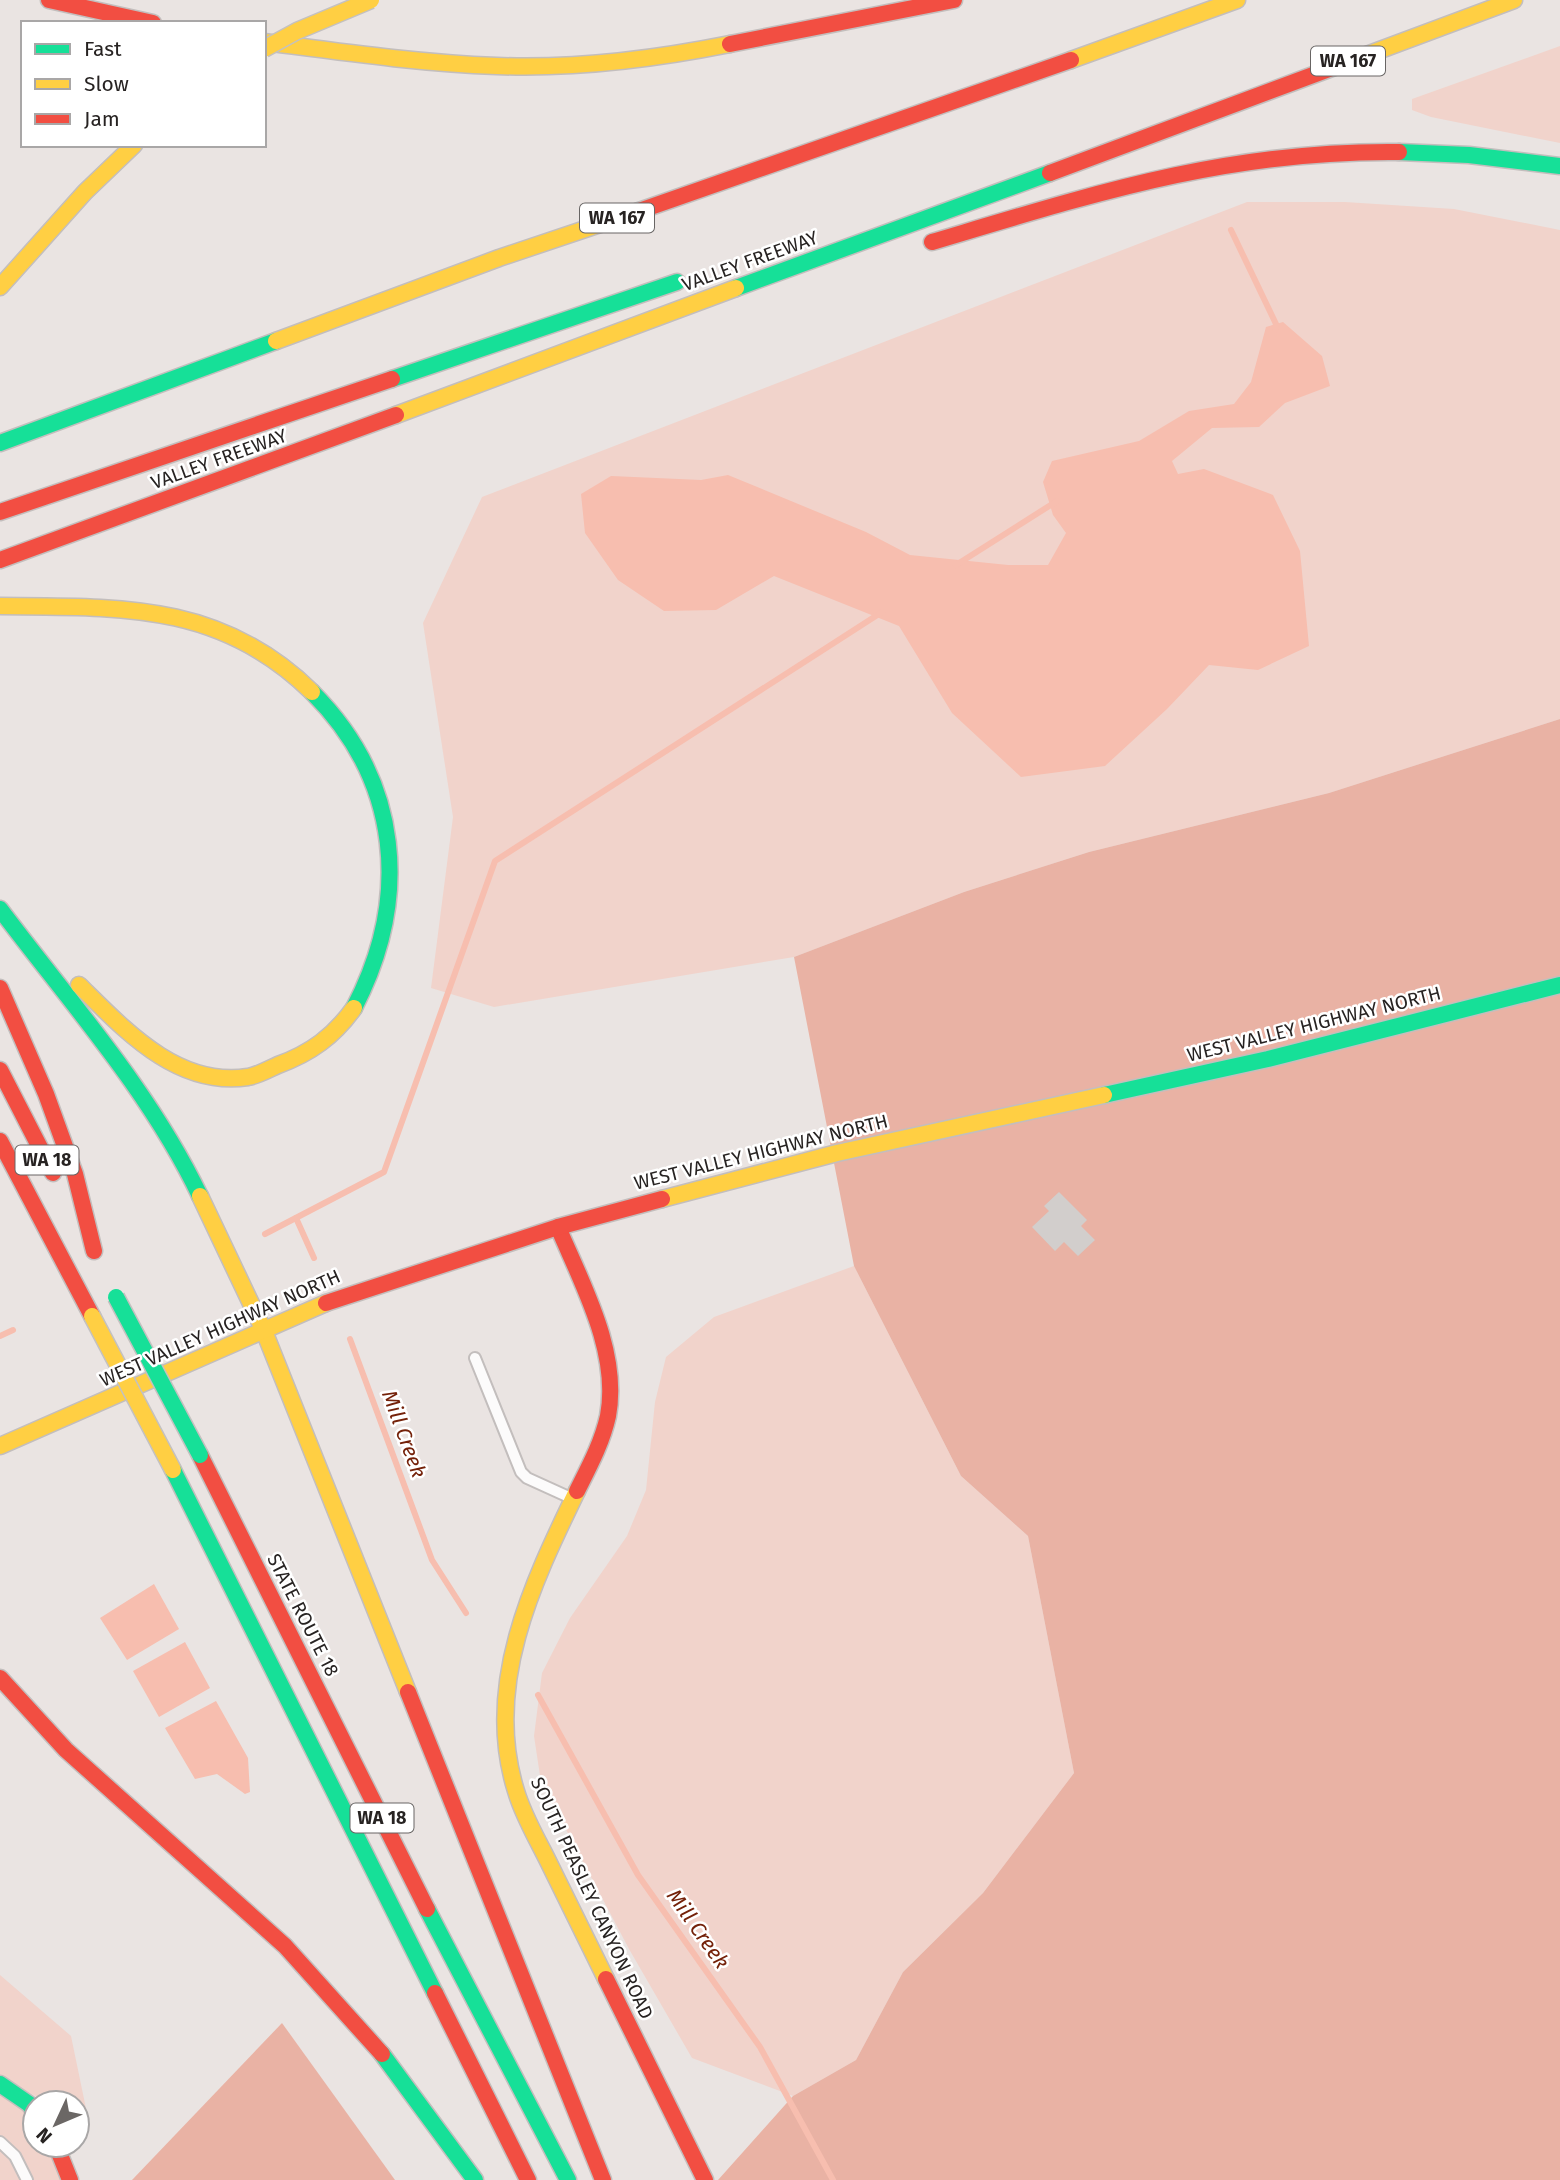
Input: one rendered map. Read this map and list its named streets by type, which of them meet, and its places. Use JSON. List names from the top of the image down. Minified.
{"streets":{"main road":["WA 167","VALLEY FREEWAY","WEST VALLEY HIGHWAY NORTH","WA 18","STATE ROUTE 18","SOUTH PEASLEY CANYON ROAD"]},"crossings":[["WEST VALLEY HIGHWAY NORTH","SOUTH PEASLEY CANYON ROAD"]],"water":["Mill Creek"],"legend":["Fast","Slow","Jam"],"north":"bottom left"}
